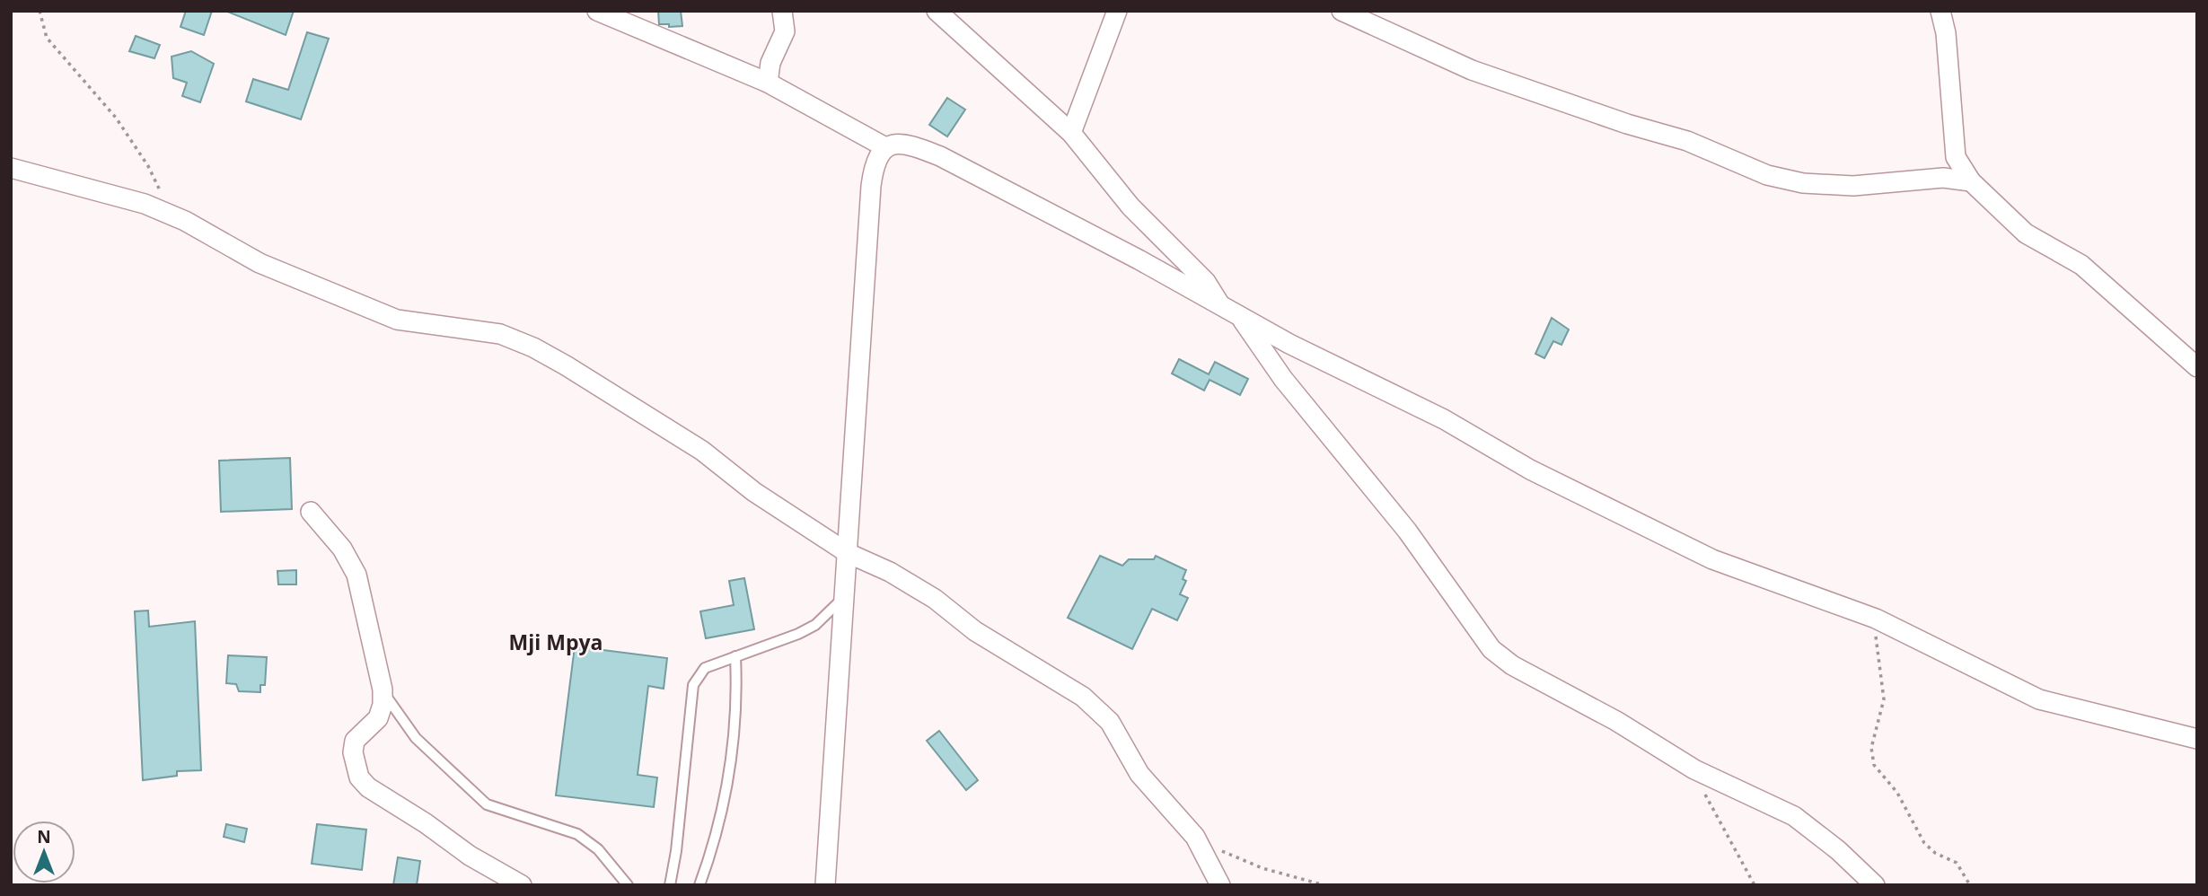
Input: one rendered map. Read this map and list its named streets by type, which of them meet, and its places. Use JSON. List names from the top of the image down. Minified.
{"districts":["Mji Mpya"],"north":"top"}
